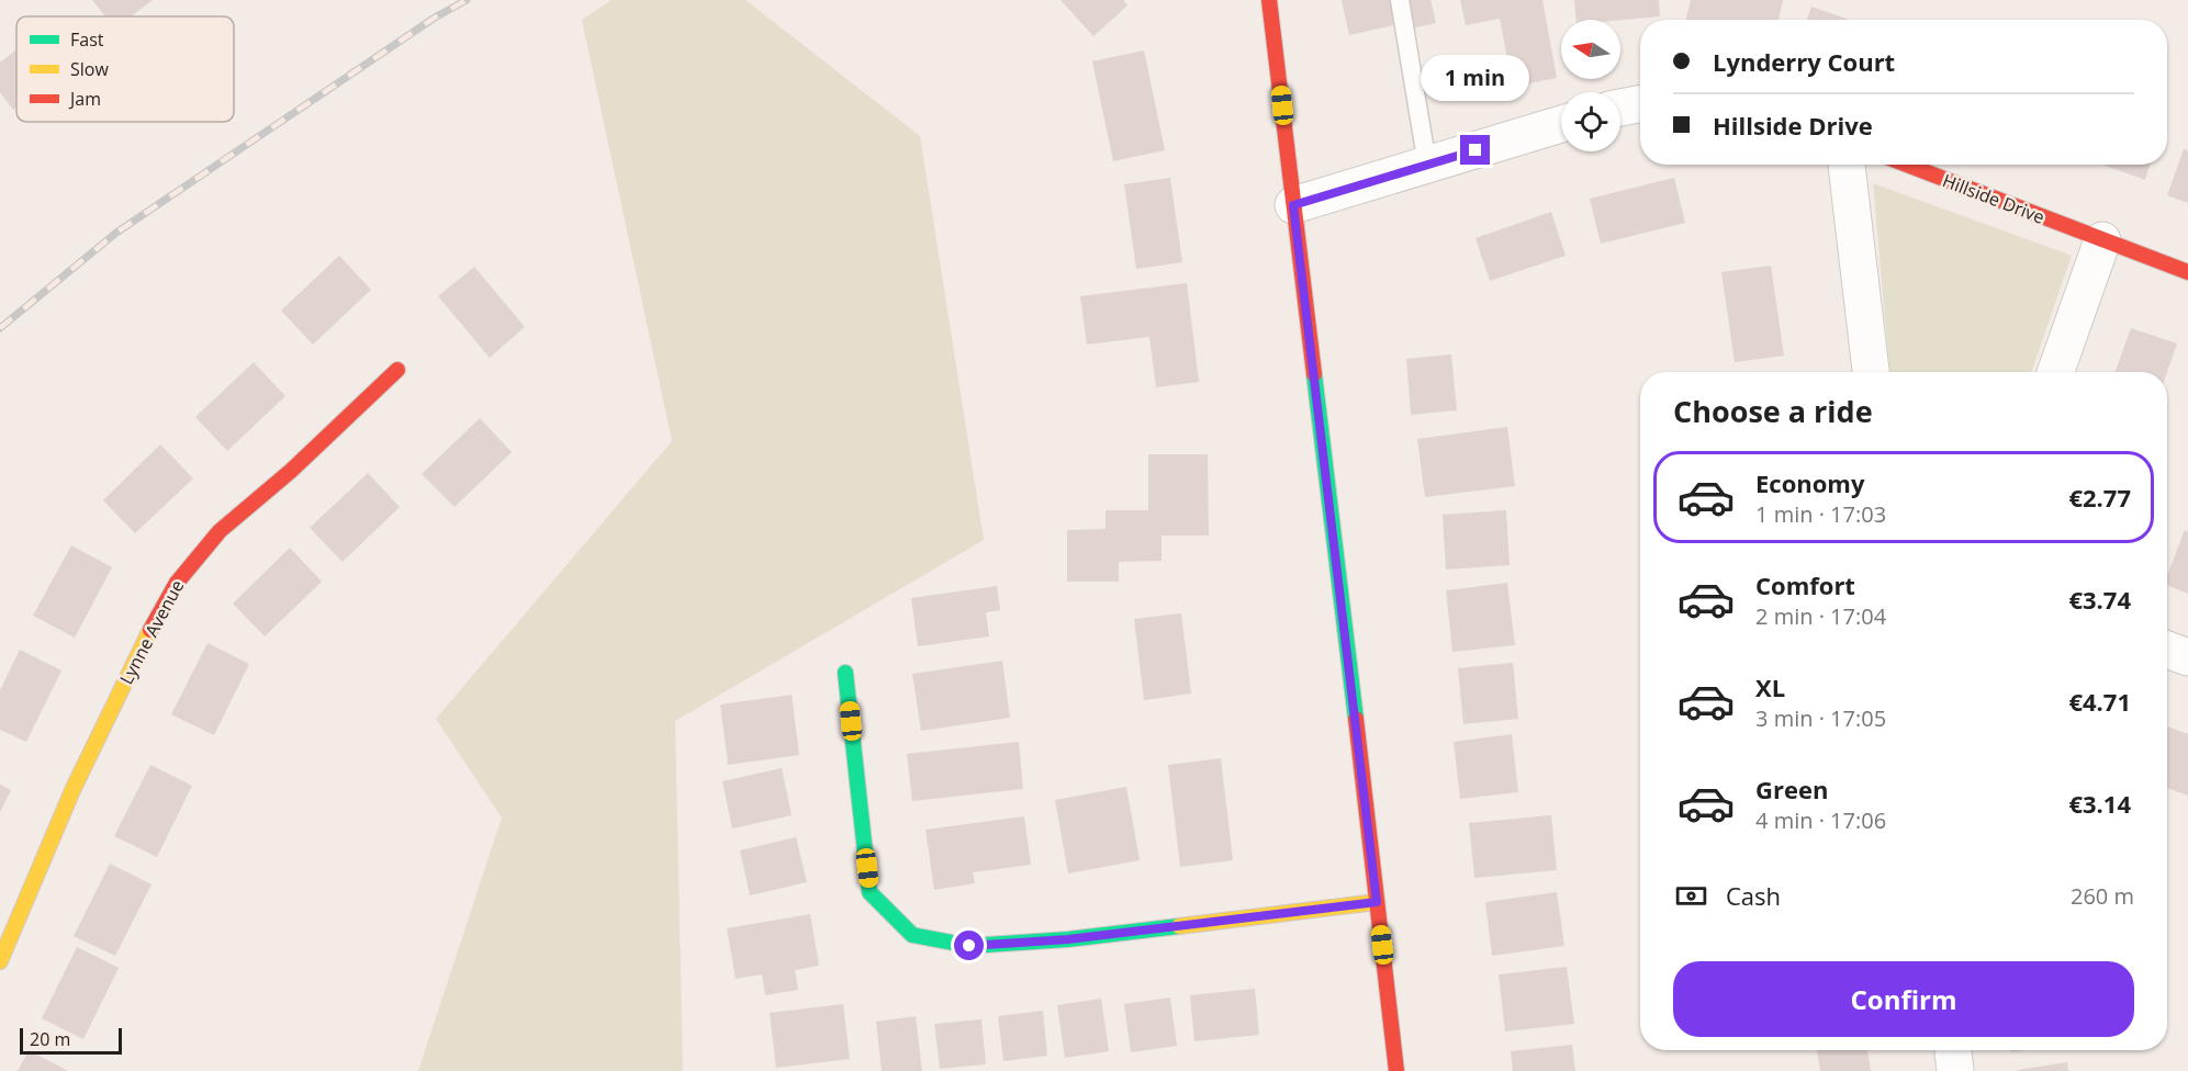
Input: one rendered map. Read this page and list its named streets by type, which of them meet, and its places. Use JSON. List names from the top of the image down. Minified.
{"streets":{"street":["Hillside Drive","Lynne Avenue"]},"legend":["Fast","Slow","Jam"],"scale_bar":"20 m","north":"left","page":{"banner":["Lynderry Court","Hillside Drive"],"bubble":"1 min","heading":"Choose a ride","list":[{"name":"Economy","note":"1 min · 17:03","value":"€2.77"},{"name":"Comfort","note":"2 min · 17:04","value":"€3.74"},{"name":"XL","note":"3 min · 17:05","value":"€4.71"},{"name":"Green","note":"4 min · 17:06","value":"€3.14"}],"pay":["Cash","260 m"],"buttons":"Confirm","scale":"20 m"}}
